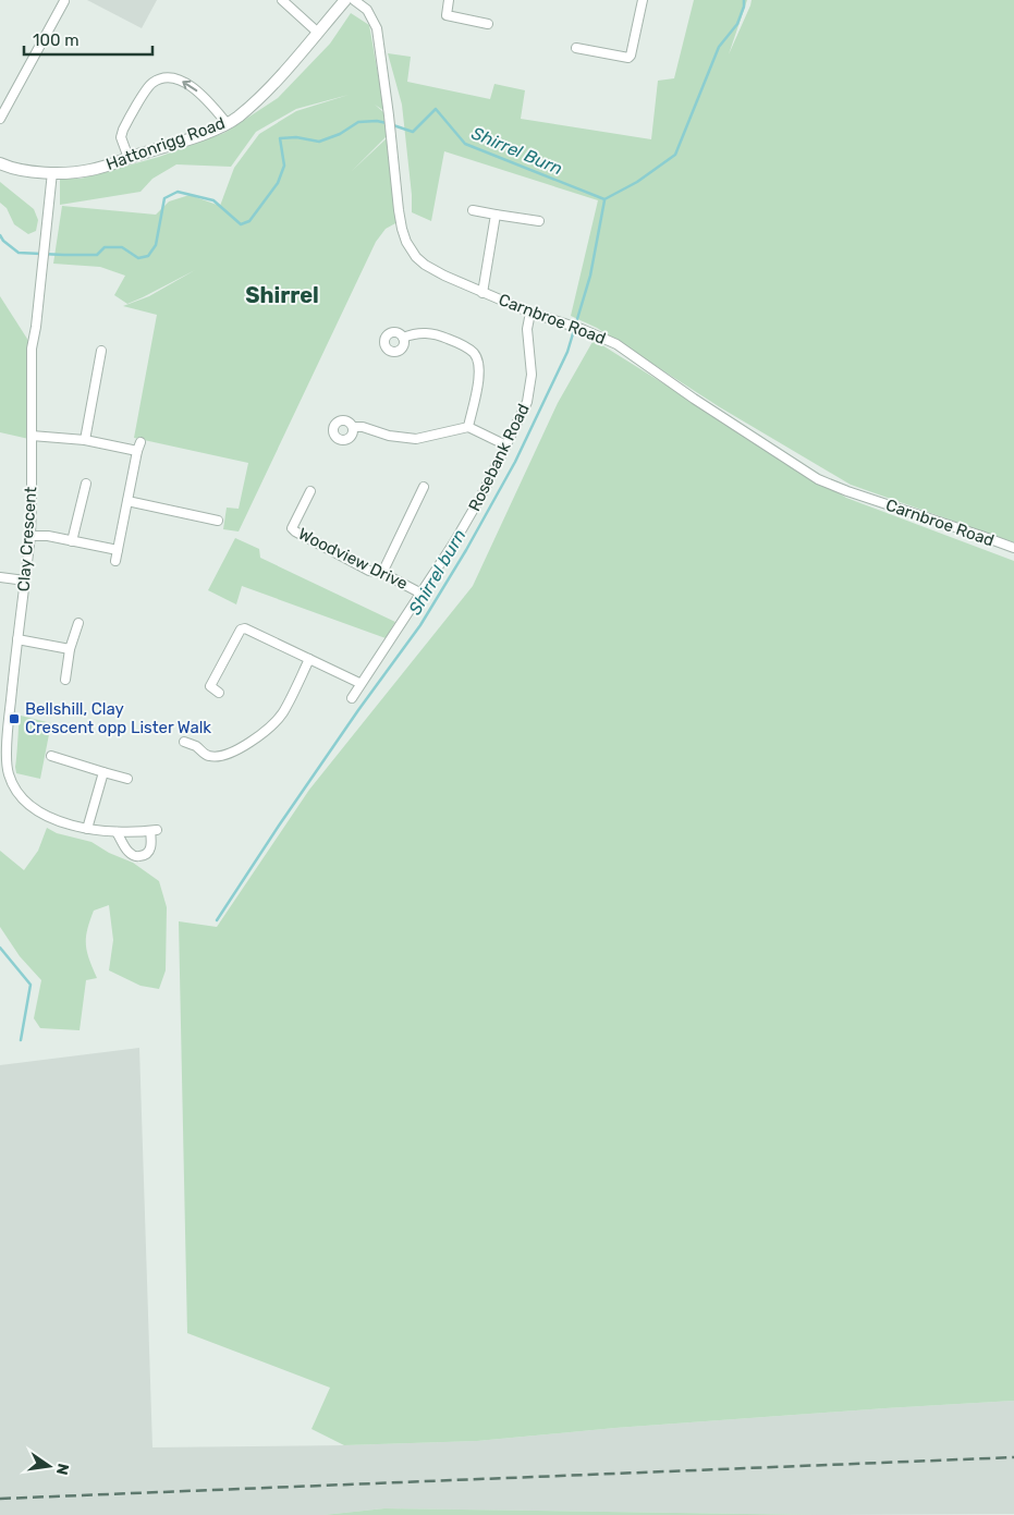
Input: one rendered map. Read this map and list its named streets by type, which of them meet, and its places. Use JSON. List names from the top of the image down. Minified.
{"streets":{"street":["Hattonrigg Road","Carnbroe Road","Rosebank Road","Clay Crescent","Woodview Drive"]},"crossings":[["Hattonrigg Road","Clay Crescent"],["Carnbroe Road","Rosebank Road"],["Rosebank Road","Woodview Drive"]],"districts":["Shirrel"],"water":["Shirrel Burn","Shirrel burn"],"places":{"transit":["Bellshill, Clay Crescent opp Lister Walk"]},"scale_bar":"100 m","north":"right"}
